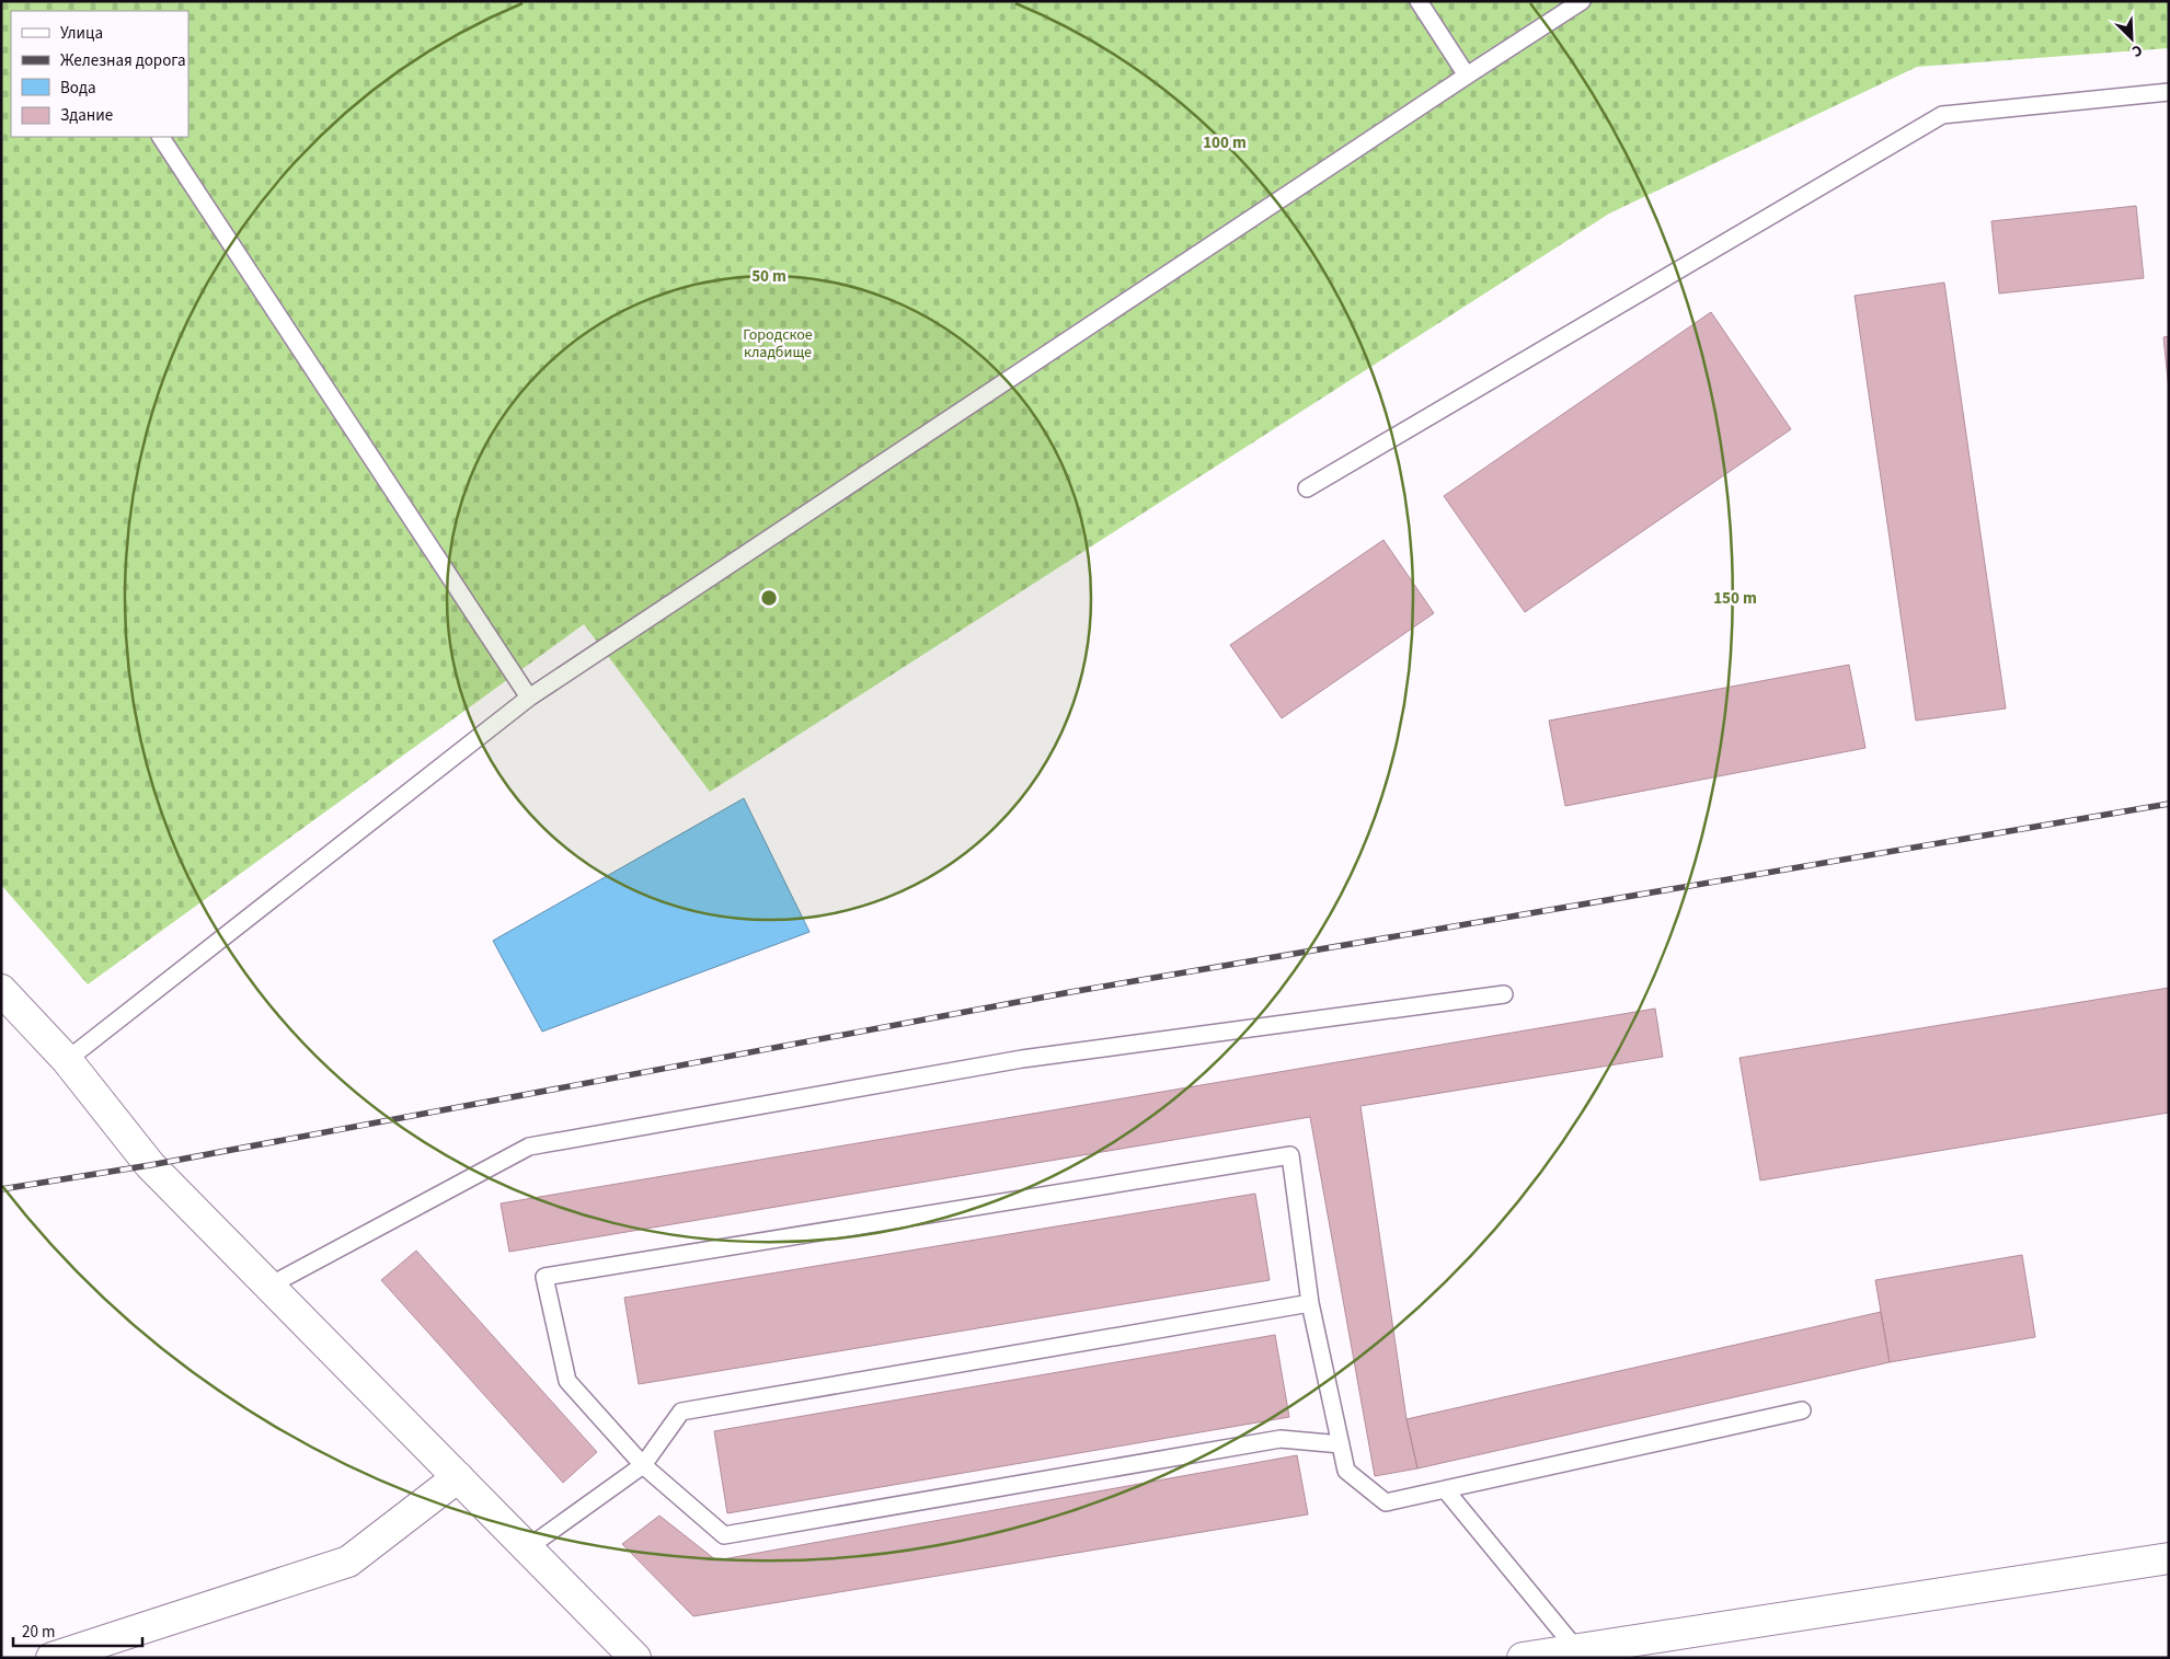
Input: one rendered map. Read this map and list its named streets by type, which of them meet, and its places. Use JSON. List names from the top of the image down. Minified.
{"parks":["Городское кладбище"],"legend":["Улица","Железная дорога","Вода","Здание"],"scale_bar":"20 m","north":"bottom right","rings":["100 m","50 m","150 m"]}
